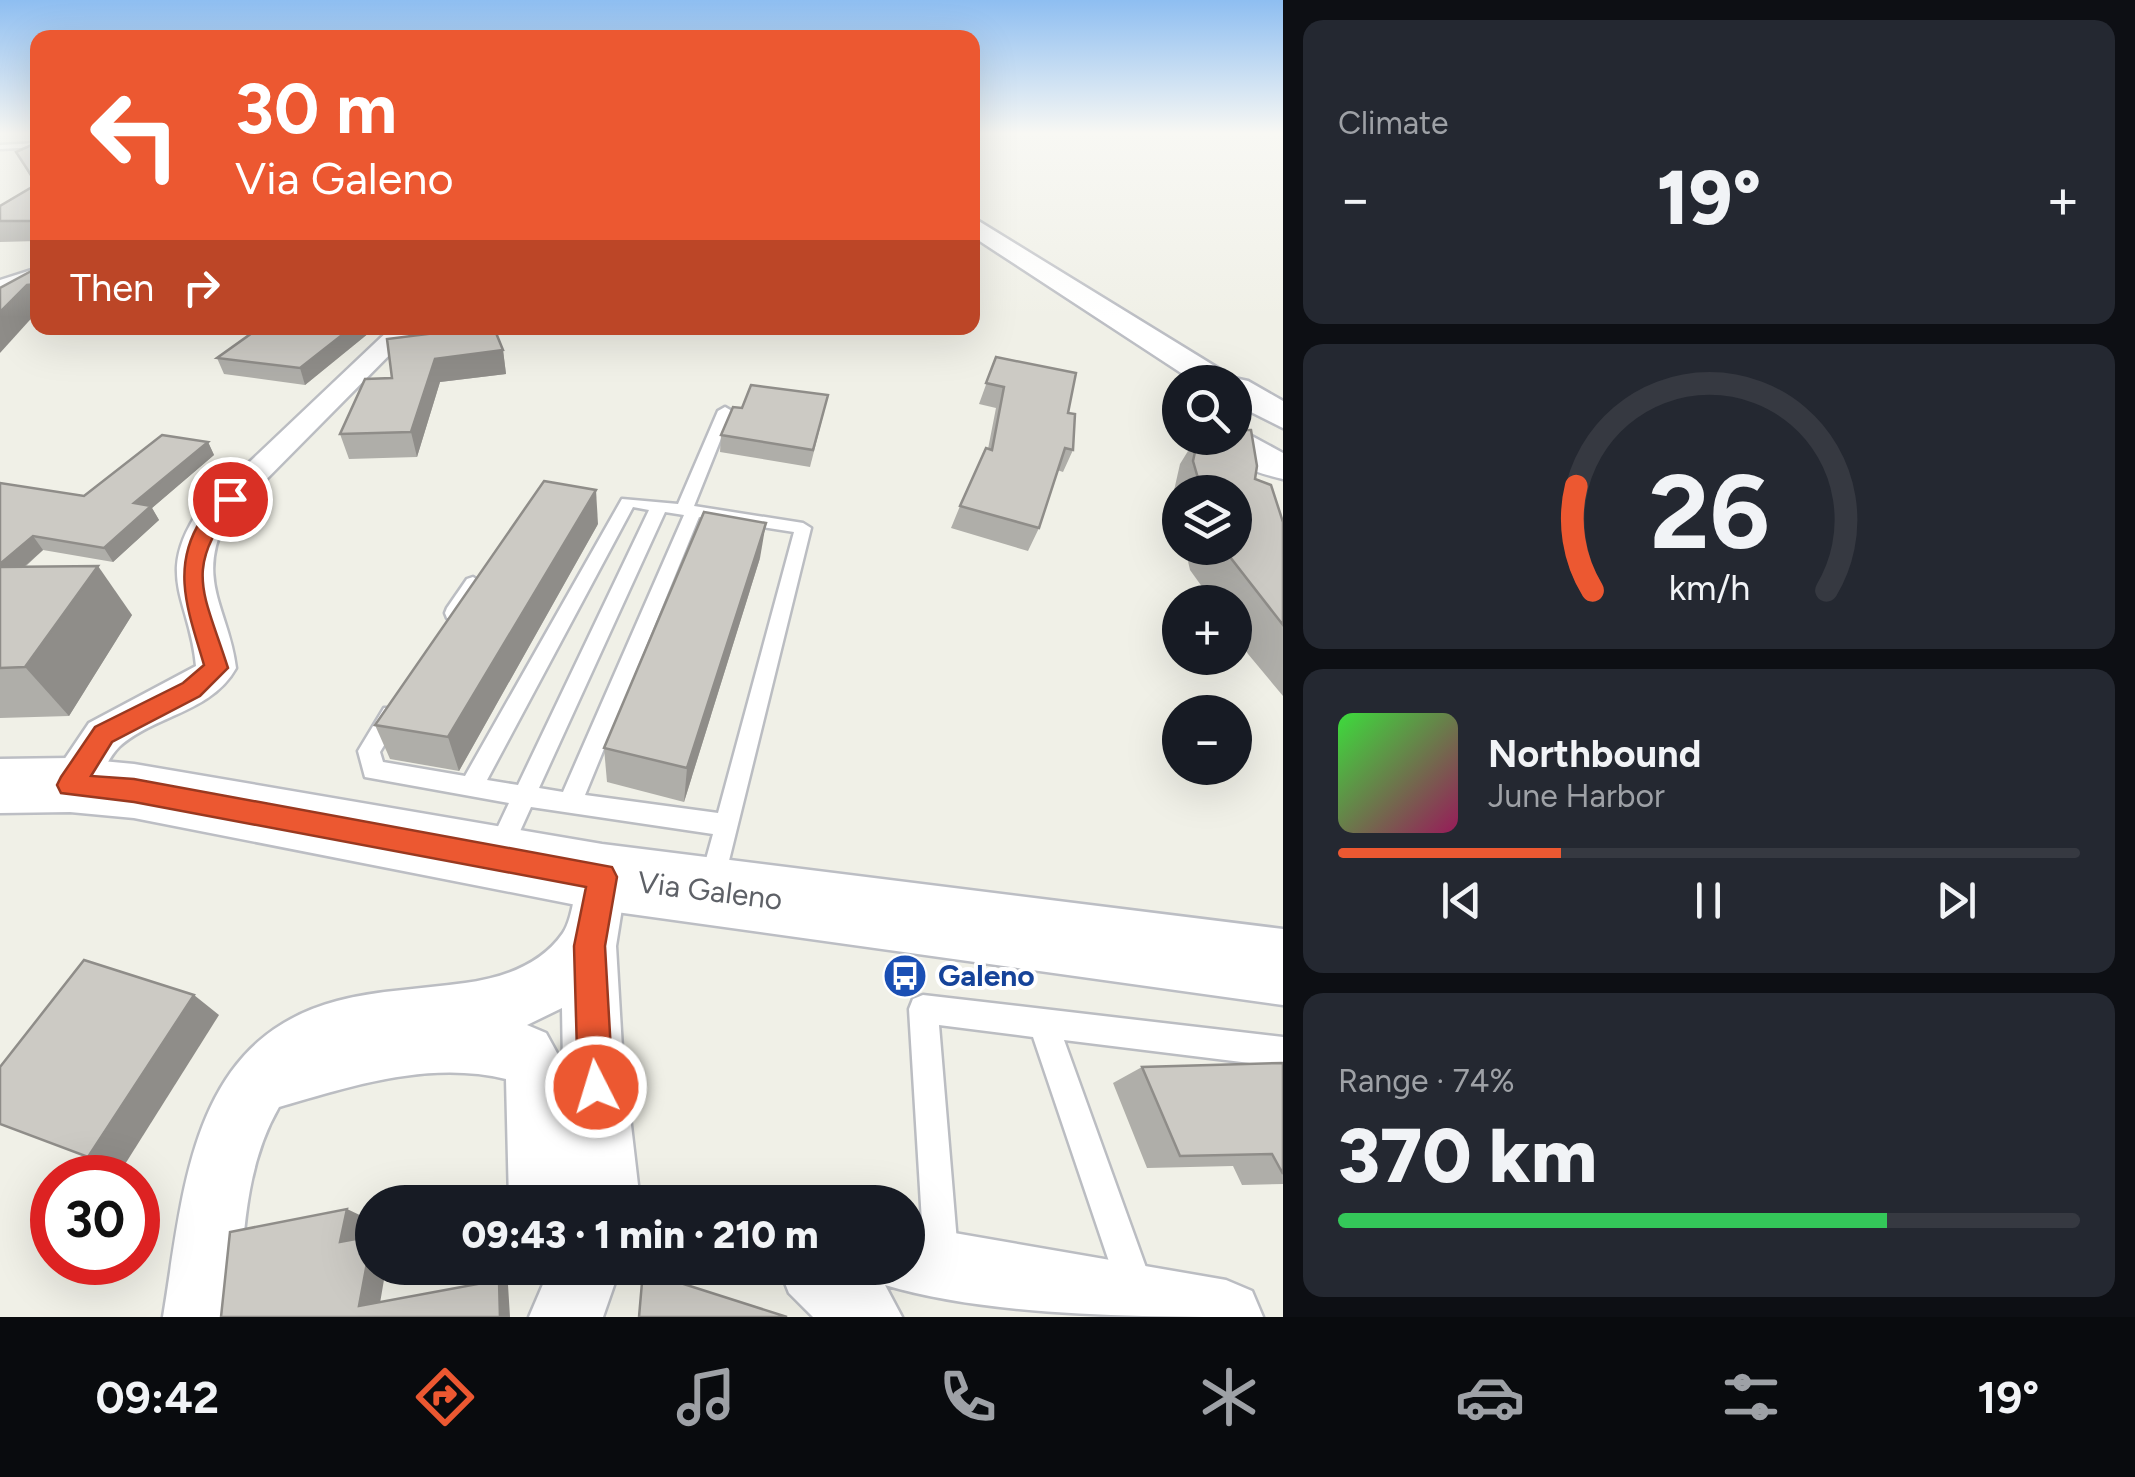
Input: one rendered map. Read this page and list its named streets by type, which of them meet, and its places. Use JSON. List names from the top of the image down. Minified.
{"streets":{"main road":["Via Galeno"]},"places":{"bus stop":["Galeno"]},"page":{"tile":["Climate",["Range · 74%","370 km"]],"turn":["30 m","Via Galeno"],"heat":["−","19°","+"],"then":"Then","map_buttons":["+","−"],"song":["Northbound","June Harbor"],"limit":"30","trip":"09:43 · 1 min · 210 m","tabs":["09:42","19°"],"gauge":["26","km/h"]}}
